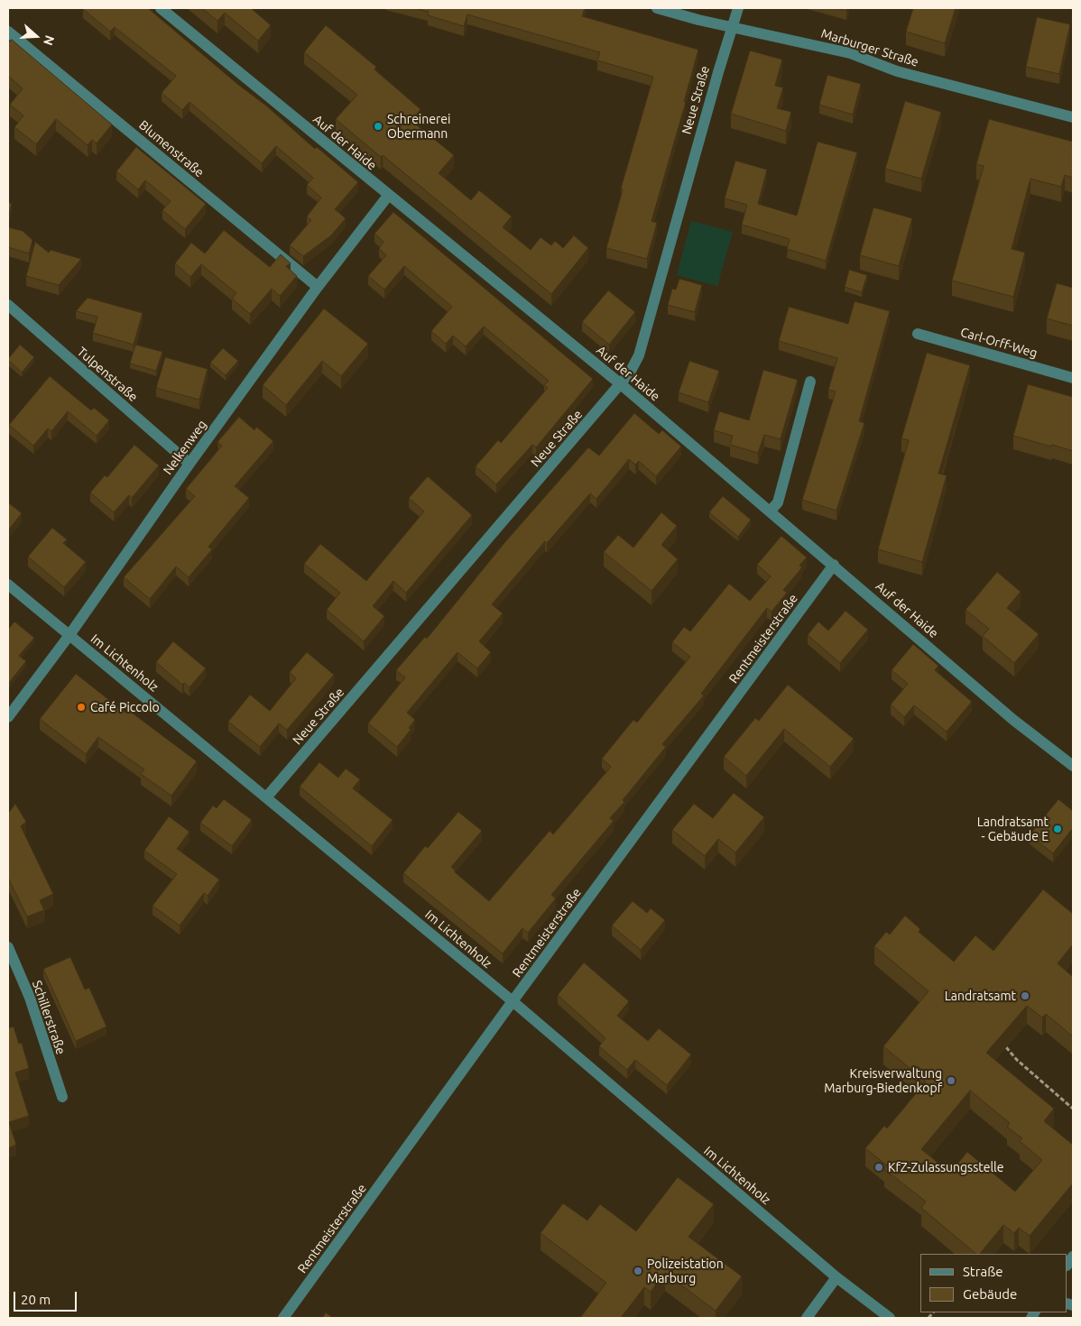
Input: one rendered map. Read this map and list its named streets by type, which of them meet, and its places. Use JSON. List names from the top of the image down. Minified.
{"streets":{"street":["Marburger Straße","Neue Straße","Auf der Haide","Blumenstraße","Carl-Orff-Weg","Tulpenstraße","Nelkenweg","Rentmeisterstraße","Im Lichtenholz","Schillerstraße"]},"crossings":[["Marburger Straße","Neue Straße"],["Neue Straße","Auf der Haide"],["Neue Straße","Im Lichtenholz"],["Auf der Haide","Nelkenweg"],["Auf der Haide","Rentmeisterstraße"],["Blumenstraße","Nelkenweg"],["Tulpenstraße","Nelkenweg"],["Nelkenweg","Im Lichtenholz"],["Rentmeisterstraße","Im Lichtenholz"]],"places":["Schreinerei Obermann","Café Piccolo","Landratsamt - Gebäude E","Landratsamt","Kreisverwaltung Marburg-Biedenkopf","KfZ-Zulassungsstelle","Polizeistation Marburg"],"legend":["Straße","Gebäude"],"scale_bar":"20 m","north":"right"}
